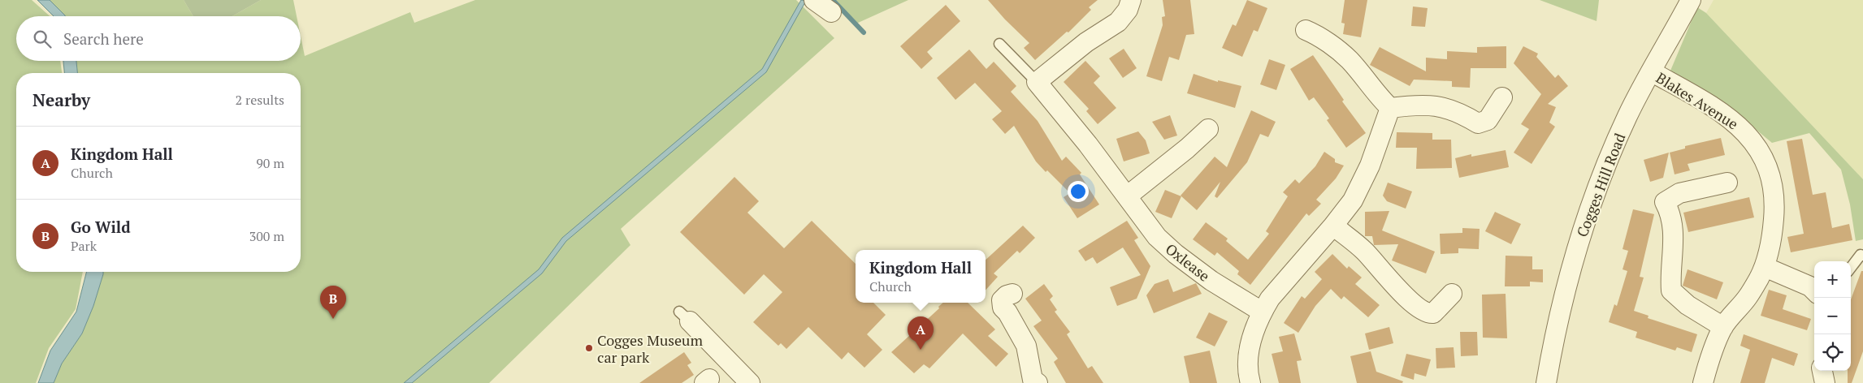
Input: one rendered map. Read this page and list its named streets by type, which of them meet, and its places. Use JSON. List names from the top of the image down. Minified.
{"streets":{"street":["Blakes Avenue","Cogges Hill Road","Oxlease"]},"crossings":[["Blakes Avenue","Cogges Hill Road"]],"places":["Cogges Museum car park"],"page":{"search":"Search here","heading":["Nearby","2 results"],"list":[{"mark":"A","name":"Kingdom Hall","note":"Church","value":"90 m"},{"mark":"B","name":"Go Wild","note":"Park","value":"300 m"}],"popup":["Kingdom Hall","Church"],"map_buttons":["+","−"],"pins":["B","A"]}}
